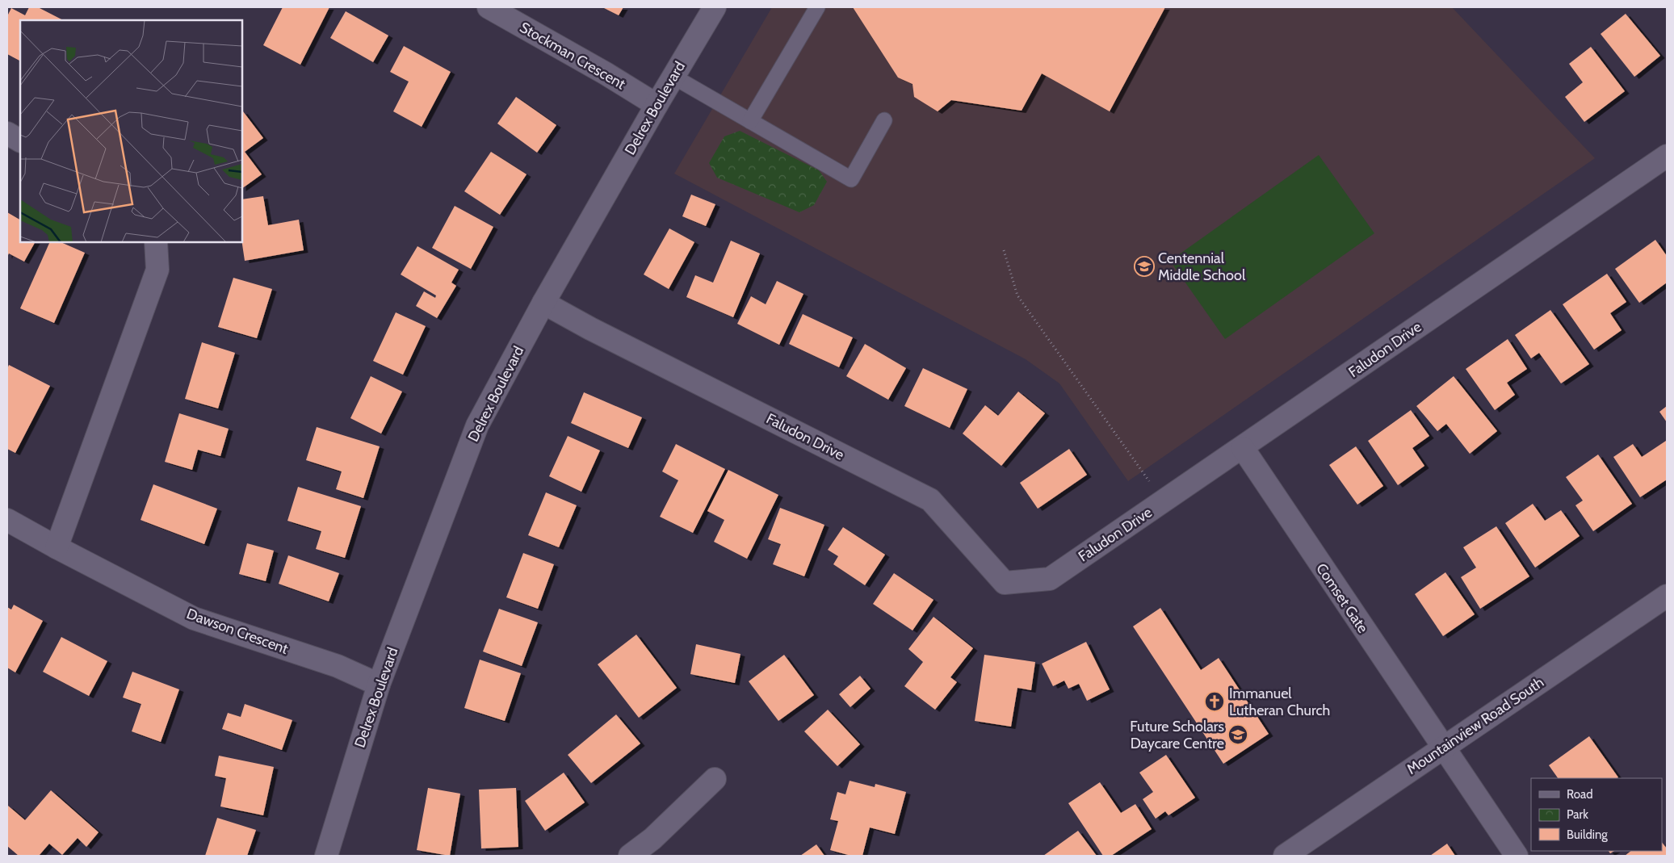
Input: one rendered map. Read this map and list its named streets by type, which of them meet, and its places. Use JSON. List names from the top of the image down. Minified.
{"streets":{"street":["Stockman Crescent","Delrex Boulevard","Faludon Drive","Comset Gate","Dawson Crescent","Mountainview Road South"]},"crossings":[["Stockman Crescent","Delrex Boulevard"],["Delrex Boulevard","Faludon Drive"],["Delrex Boulevard","Dawson Crescent"],["Faludon Drive","Comset Gate"],["Comset Gate","Mountainview Road South"]],"places":{"school or university":["Centennial Middle School","Future Scholars Daycare Centre"],"church":["Immanuel Lutheran Church"]},"legend":["Road","Park","Building"]}
